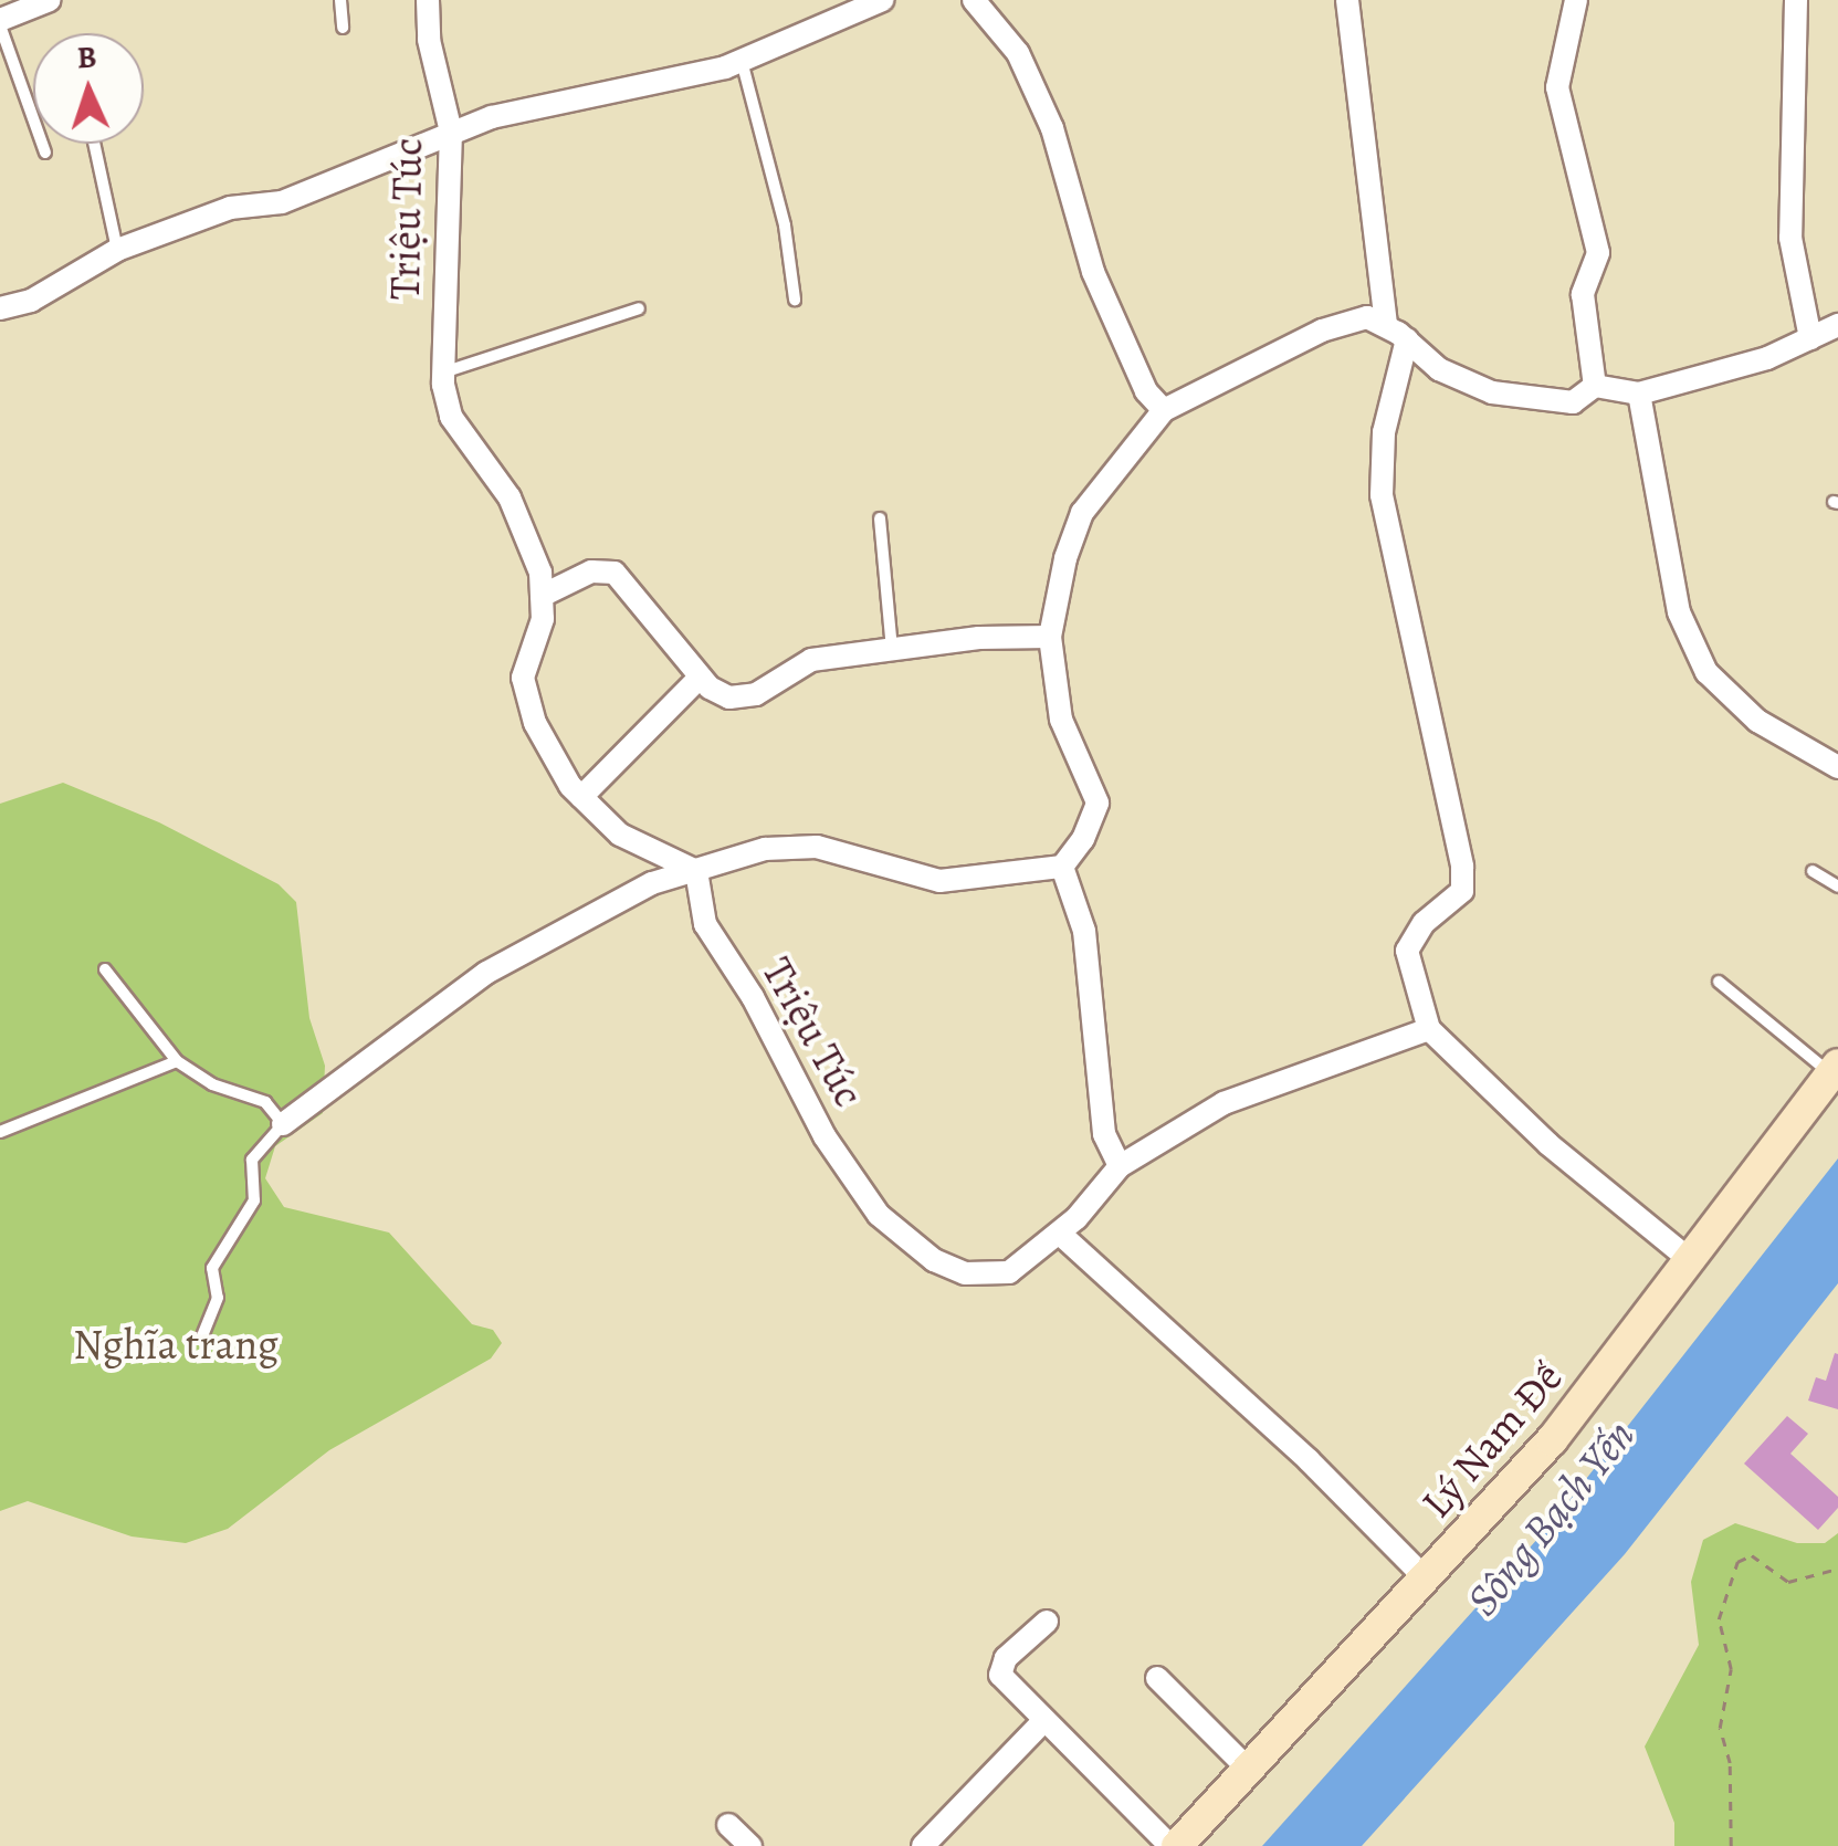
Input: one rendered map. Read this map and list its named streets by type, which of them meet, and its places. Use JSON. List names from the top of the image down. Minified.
{"streets":{"street":["Triệu Túc","Lý Nam Đế"]},"water":["Sông Bạch Yến"],"parks":["Nghĩa trang"],"north":"top"}
